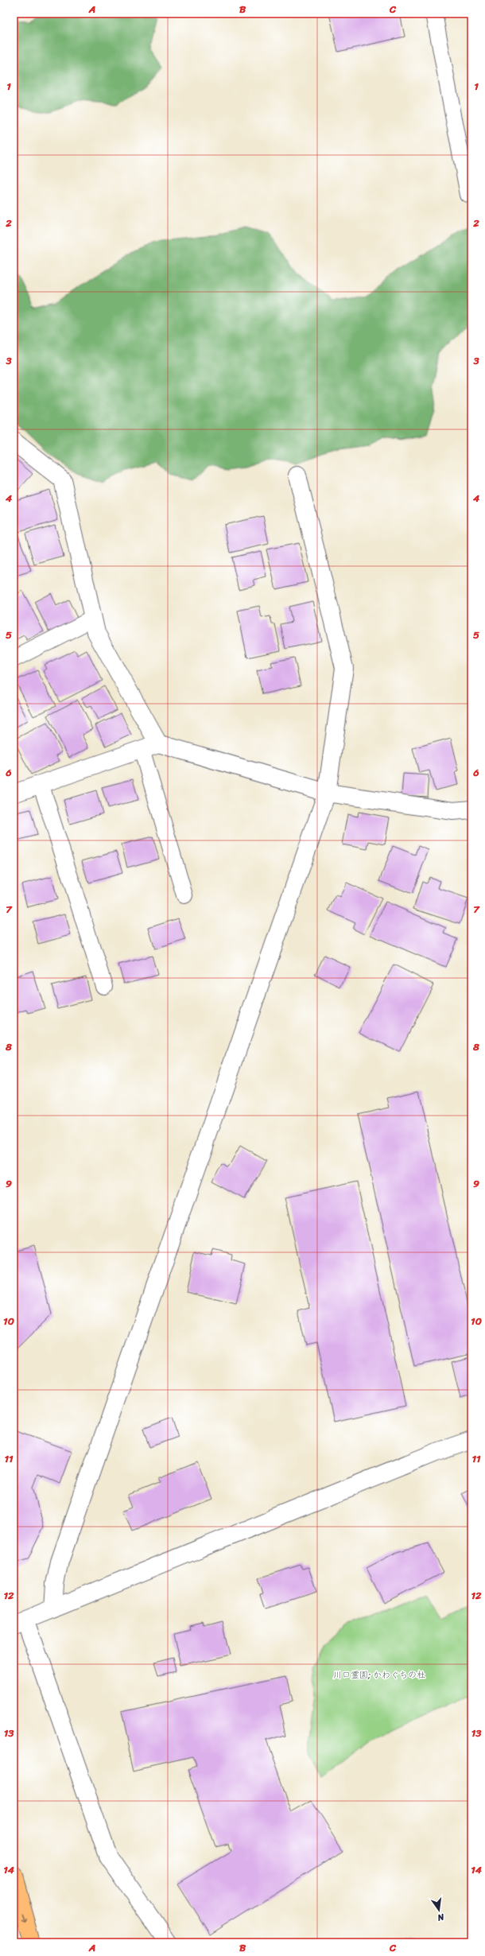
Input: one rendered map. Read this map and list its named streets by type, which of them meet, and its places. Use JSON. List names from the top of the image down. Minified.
{"parks":["川口霊園; かわぐちの杜"],"north":"bottom","grid":{"columns":["A","B","C"],"rows":["1","2","3","4","5","6","7","8","9","10","11","12","13","14"]}}
